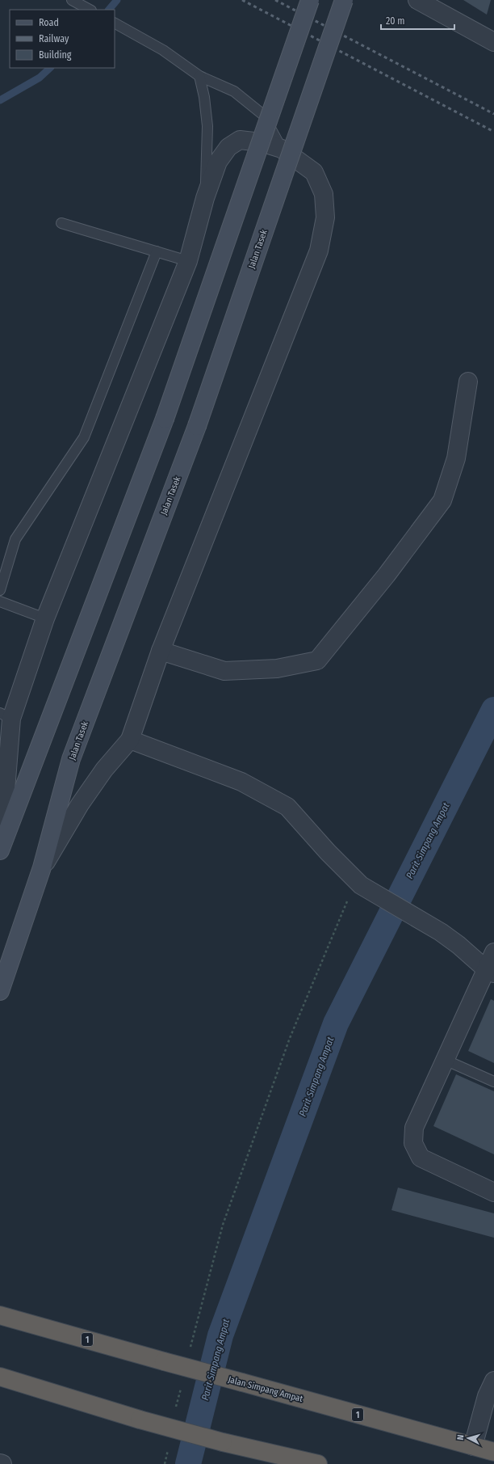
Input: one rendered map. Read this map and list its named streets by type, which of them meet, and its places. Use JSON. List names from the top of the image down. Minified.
{"streets":{"highway":["1","Jalan Simpang Ampat"],"main road":["Jalan Tasek"]},"water":["Parit Simpang Ampat"],"legend":["Road","Railway","Building"],"scale_bar":"20 m","north":"left"}
